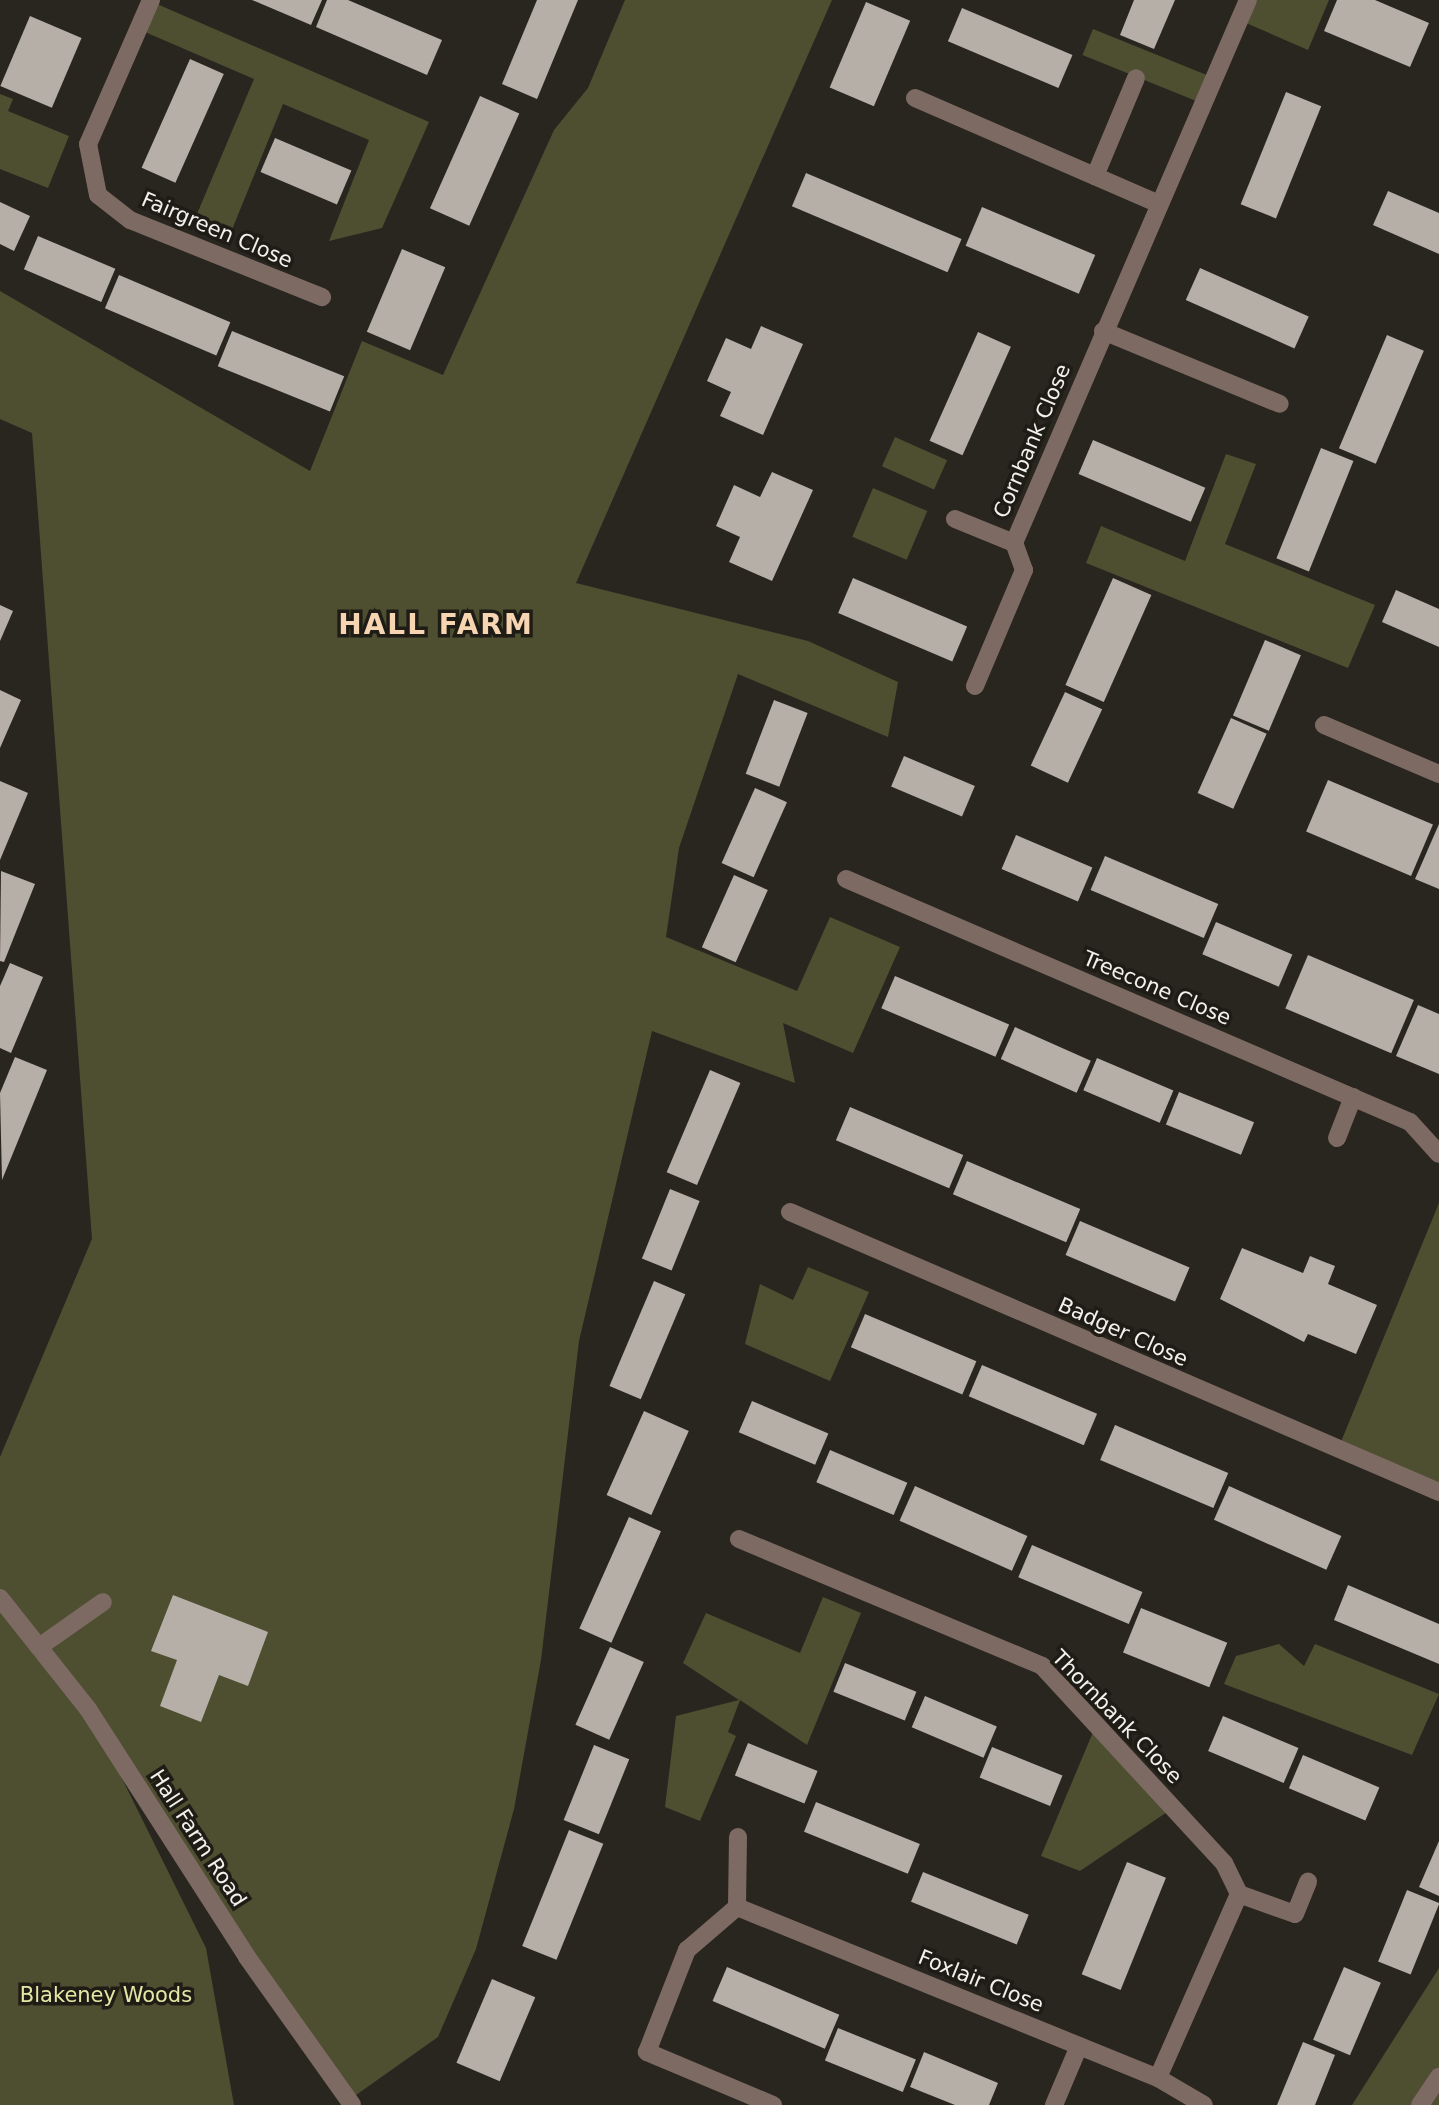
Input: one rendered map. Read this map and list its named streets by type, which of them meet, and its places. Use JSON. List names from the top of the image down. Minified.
{"streets":{"street":["Fairgreen Close","Cornbank Close","Treecone Close","Badger Close","Thornbank Close","Hall Farm Road","Foxlair Close"]},"districts":["HALL FARM"],"parks":["Blakeney Woods"]}
